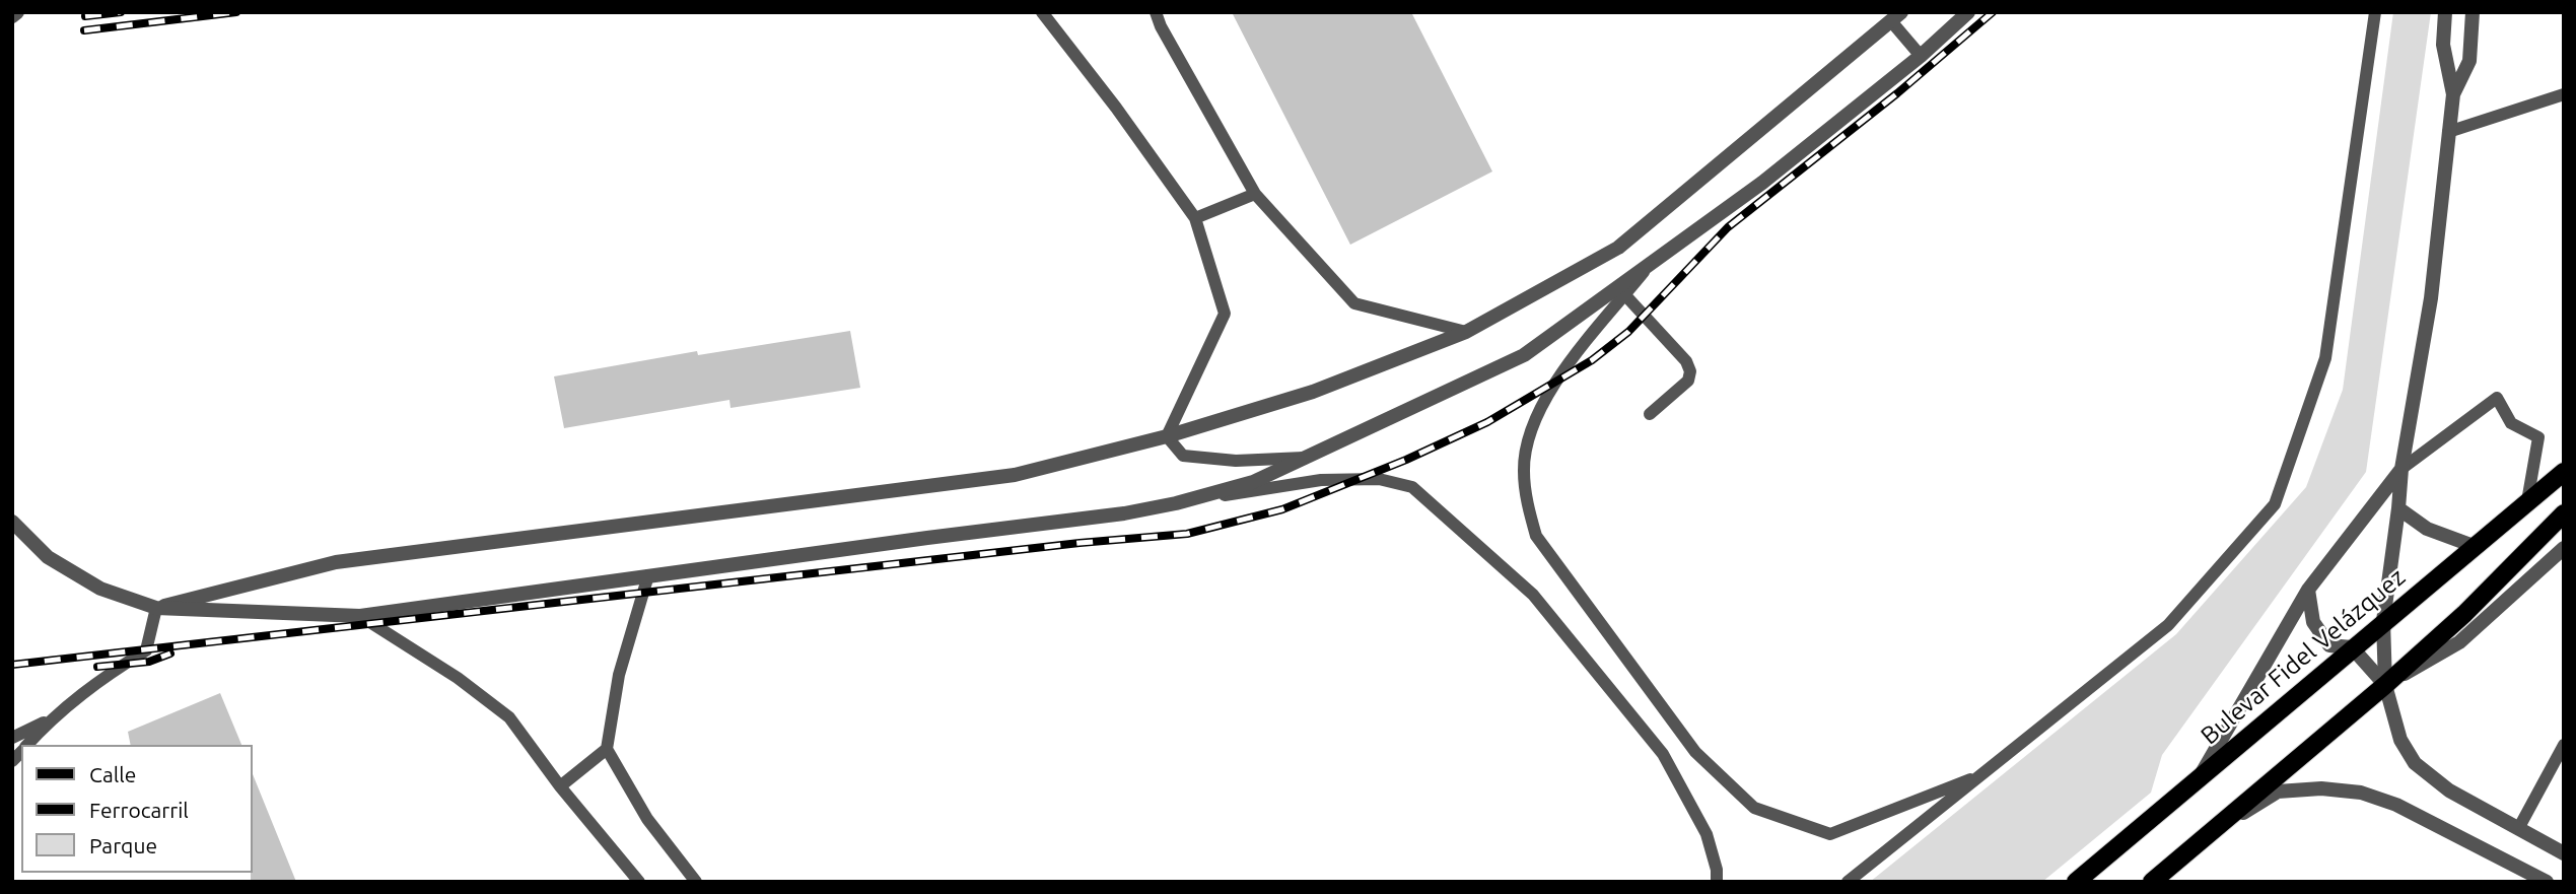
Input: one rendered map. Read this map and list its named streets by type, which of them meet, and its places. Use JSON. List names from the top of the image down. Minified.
{"streets":{"main road":["Bulevar Fidel Velázquez"]},"legend":["Calle","Ferrocarril","Parque"]}
